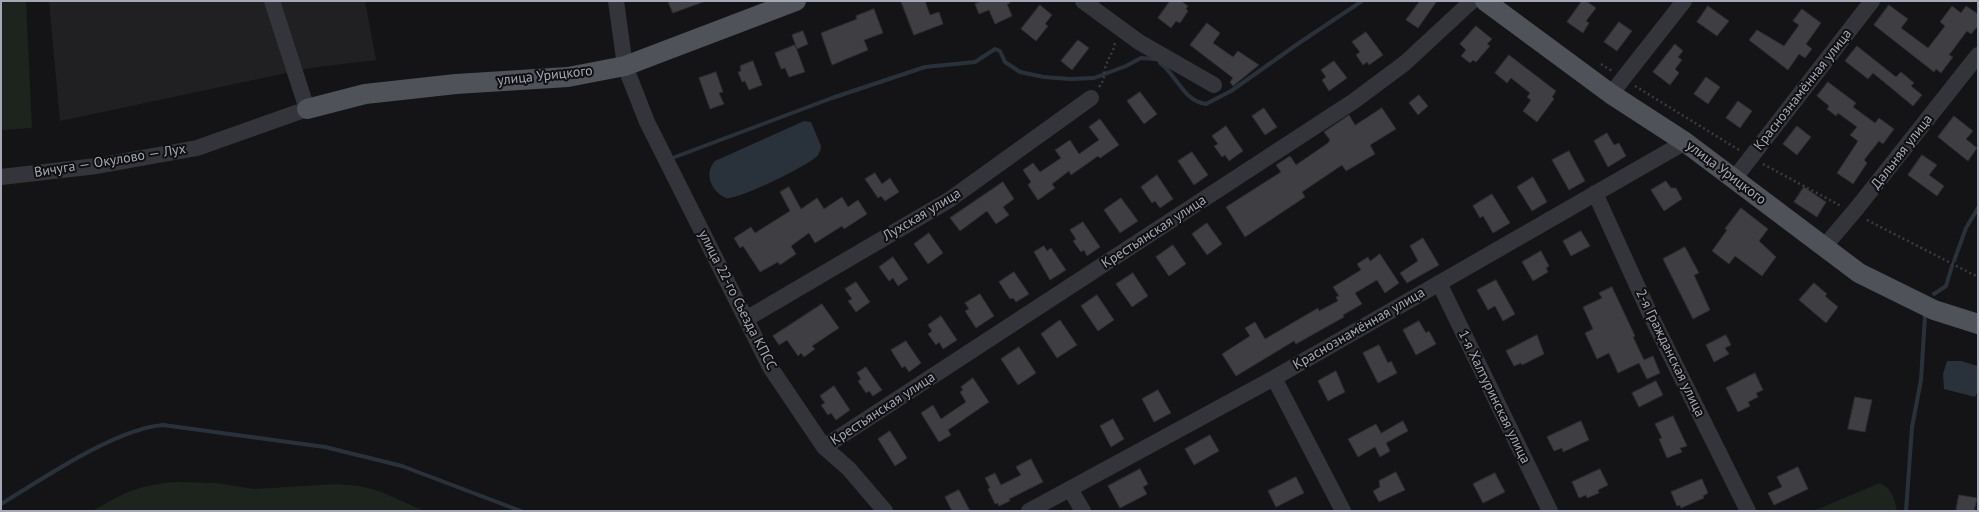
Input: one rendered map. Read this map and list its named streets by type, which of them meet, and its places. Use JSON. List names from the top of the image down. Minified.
{"streets":{"main road":["улица Урицкого"],"street":["Краснознамённая улица","Дальняя улица","Вичуга — Окулово — Лух","Лухская улица","Крестьянская улица","улица 22-го Съезда КПСС","2-я Гражданская улица","1-я Халтуринская улица"]},"crossings":[["улица Урицкого","Краснознамённая улица"],["улица Урицкого","Дальняя улица"],["улица Урицкого","Вичуга — Окулово — Лух"],["улица Урицкого","Крестьянская улица"],["улица Урицкого","улица 22-го Съезда КПСС"],["Краснознамённая улица","2-я Гражданская улица"],["Краснознамённая улица","1-я Халтуринская улица"],["Лухская улица","улица 22-го Съезда КПСС"],["Крестьянская улица","улица 22-го Съезда КПСС"]]}
